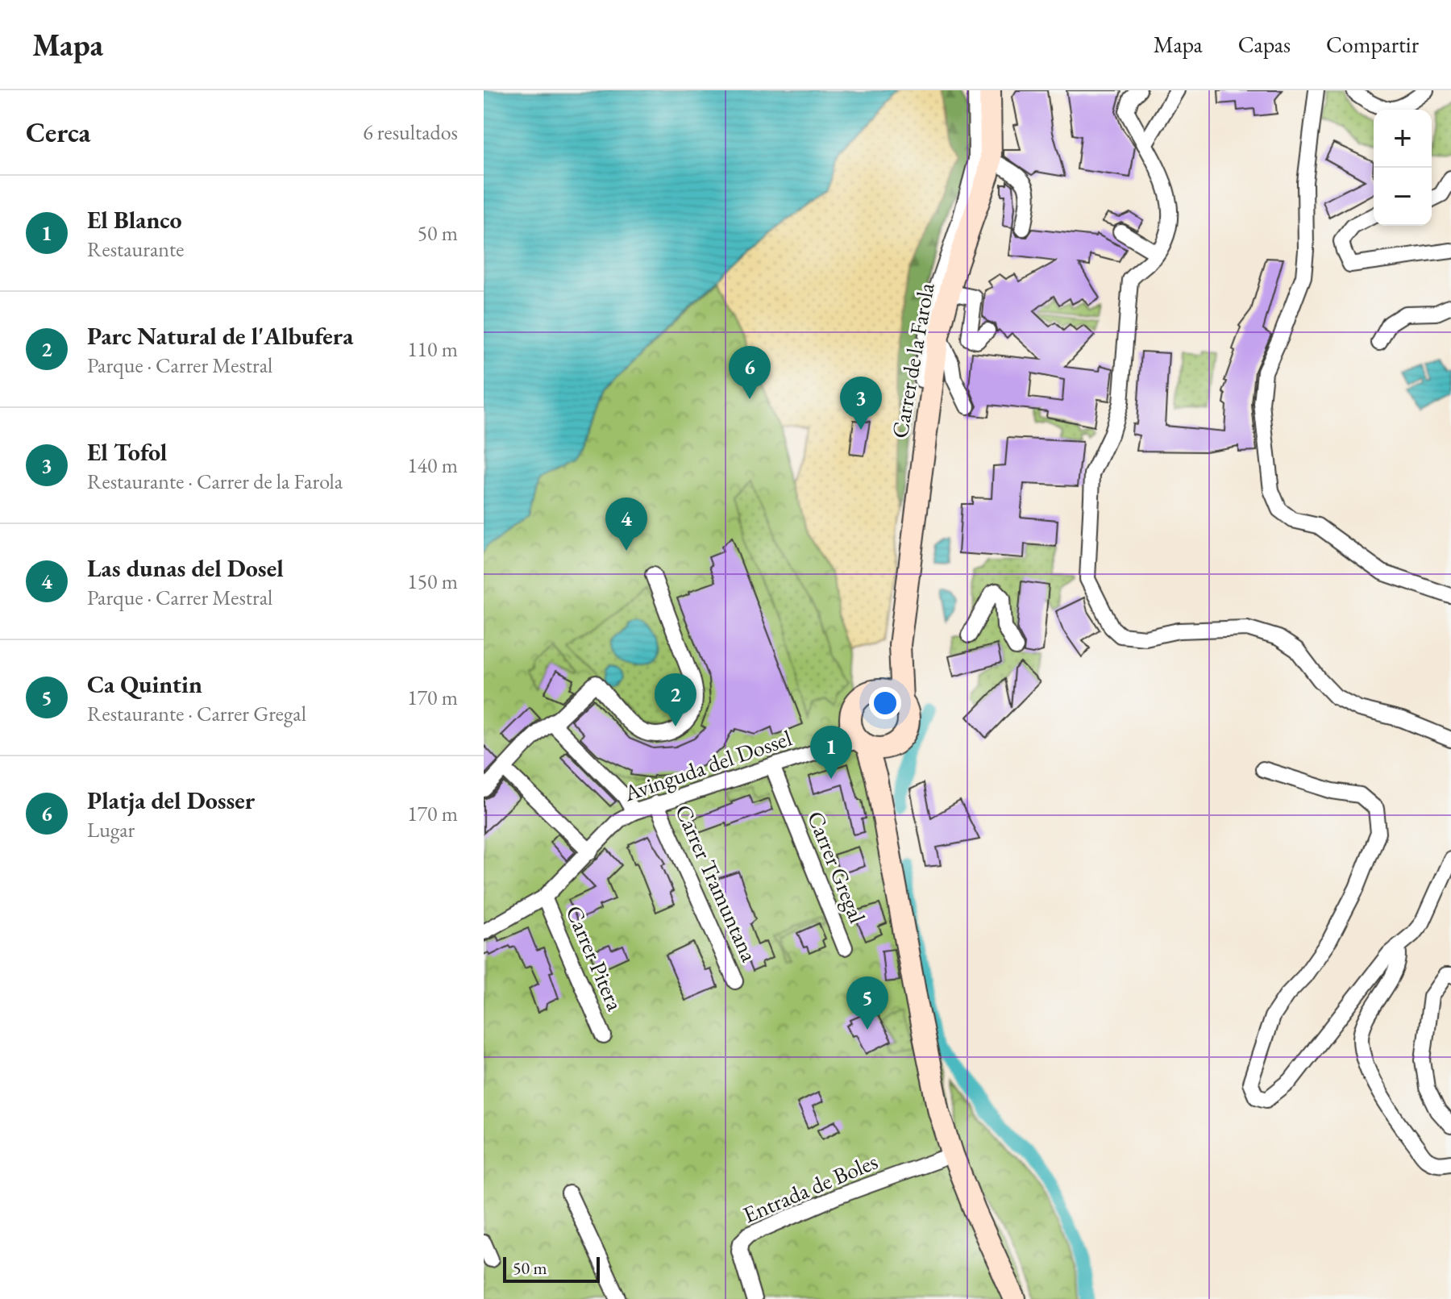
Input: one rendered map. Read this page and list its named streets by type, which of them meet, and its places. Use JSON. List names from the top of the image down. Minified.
{"streets":{"street":["Carrer de la Farola","Avinguda del Dossel","Carrer Gregal","Carrer Tramuntana","Carrer Pitera","Entrada de Boles"]},"crossings":[["Avinguda del Dossel","Carrer Gregal"],["Avinguda del Dossel","Carrer Tramuntana"],["Avinguda del Dossel","Carrer Pitera"]],"scale_bar":"50 m","page":{"header":"Mapa","nav":["Mapa","Capas","Compartir"],"heading":["Cerca","6 resultados"],"map_buttons":["+","−"],"list":[{"mark":"1","name":"El Blanco","note":"Restaurante","value":"50 m"},{"mark":"2","name":"Parc Natural de l'Albufera","note":"Parque · Carrer Mestral","value":"110 m"},{"mark":"3","name":"El Tofol","note":"Restaurante · Carrer de la Farola","value":"140 m"},{"mark":"4","name":"Las dunas del Dosel","note":"Parque · Carrer Mestral","value":"150 m"},{"mark":"5","name":"Ca Quintin","note":"Restaurante · Carrer Gregal","value":"170 m"},{"mark":"6","name":"Platja del Dosser","note":"Lugar","value":"170 m"}],"pins":["6","3","4","2","1","5"],"scale":"50 m"}}
